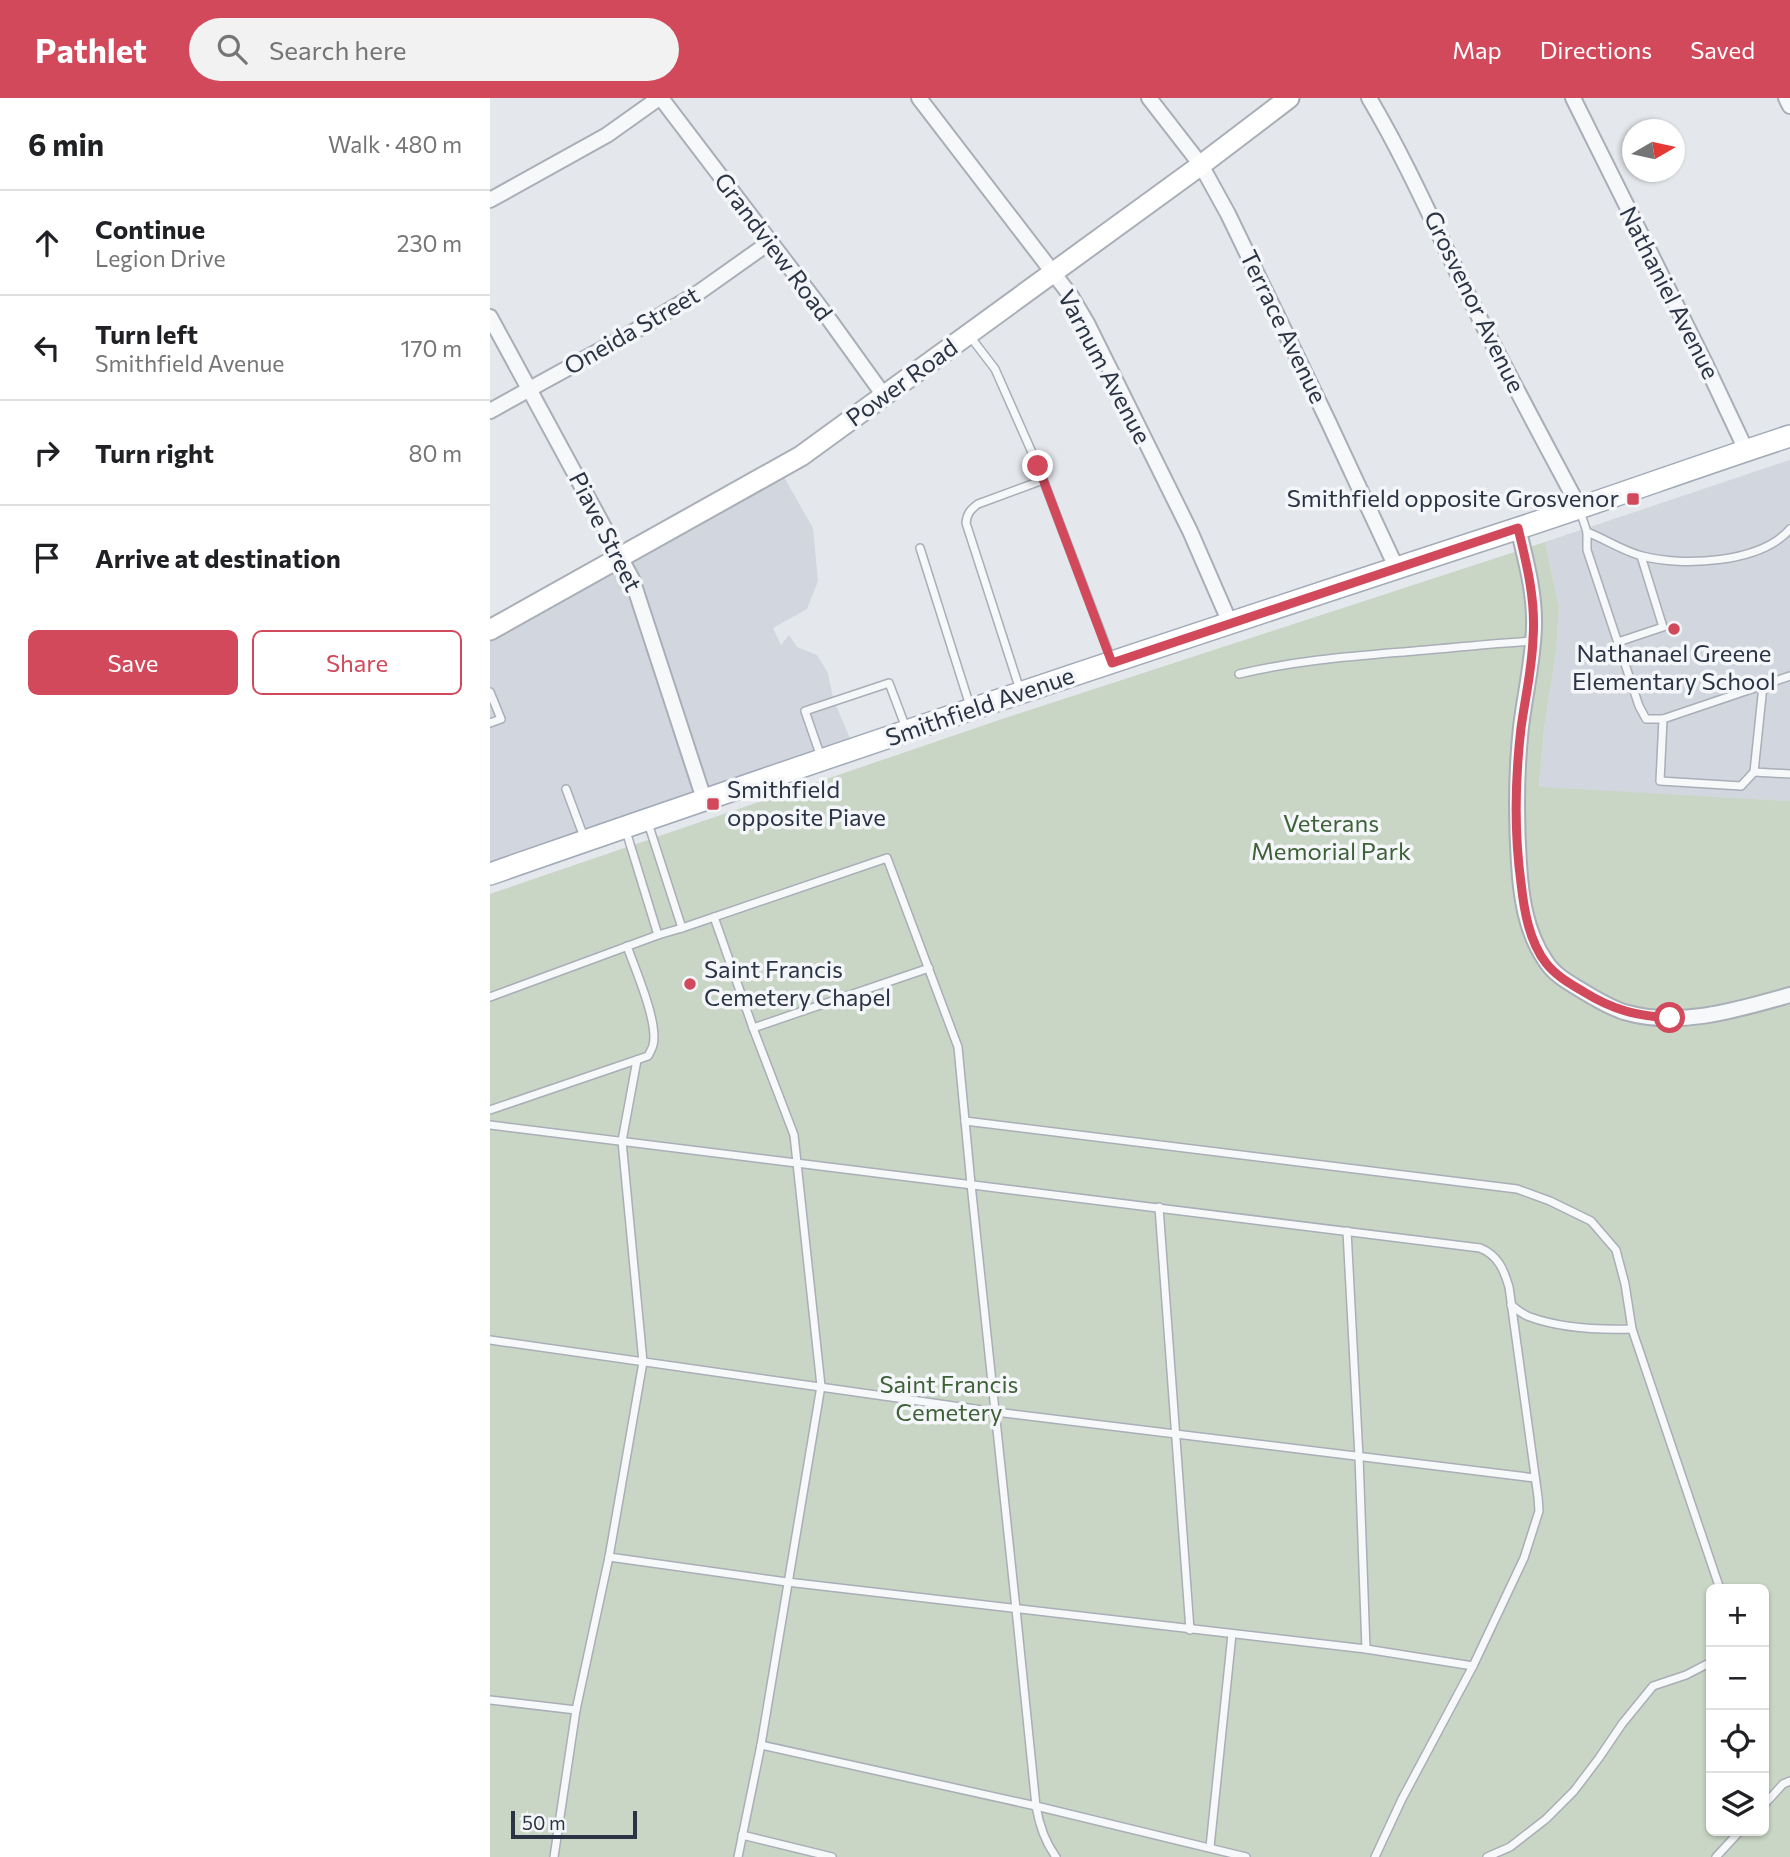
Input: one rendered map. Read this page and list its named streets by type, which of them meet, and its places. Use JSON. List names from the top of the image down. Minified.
{"streets":{"main road":["Power Road","Smithfield Avenue"],"street":["Grandview Road","Nathaniel Avenue","Grosvenor Avenue","Terrace Avenue","Oneida Street","Varnum Avenue","Piave Street"]},"crossings":[["Grandview Road","Oneida Street"],["Grandview Road","Power Road"],["Nathaniel Avenue","Smithfield Avenue"],["Grosvenor Avenue","Smithfield Avenue"],["Terrace Avenue","Power Road"],["Terrace Avenue","Smithfield Avenue"],["Oneida Street","Piave Street"],["Varnum Avenue","Power Road"],["Varnum Avenue","Smithfield Avenue"],["Power Road","Piave Street"],["Piave Street","Smithfield Avenue"]],"parks":["Veterans Memorial Park","Saint Francis Cemetery"],"places":{"transit":["Smithfield opposite Grosvenor","Smithfield opposite Piave"],"other":["Nathanael Greene Elementary School","Saint Francis Cemetery Chapel"]},"scale_bar":"50 m","north":"right","page":{"header":"Pathlet","search":"Search here","nav":["Map","Directions","Saved"],"heading":["6 min","Walk · 480 m"],"list":[["Continue","Legion Drive","230 m"],["Turn left","Smithfield Avenue","170 m"],["Turn right","80 m"],"Arrive at destination"],"buttons":["Save","Share"],"map_buttons":["+","−"],"scale":"50 m"}}
